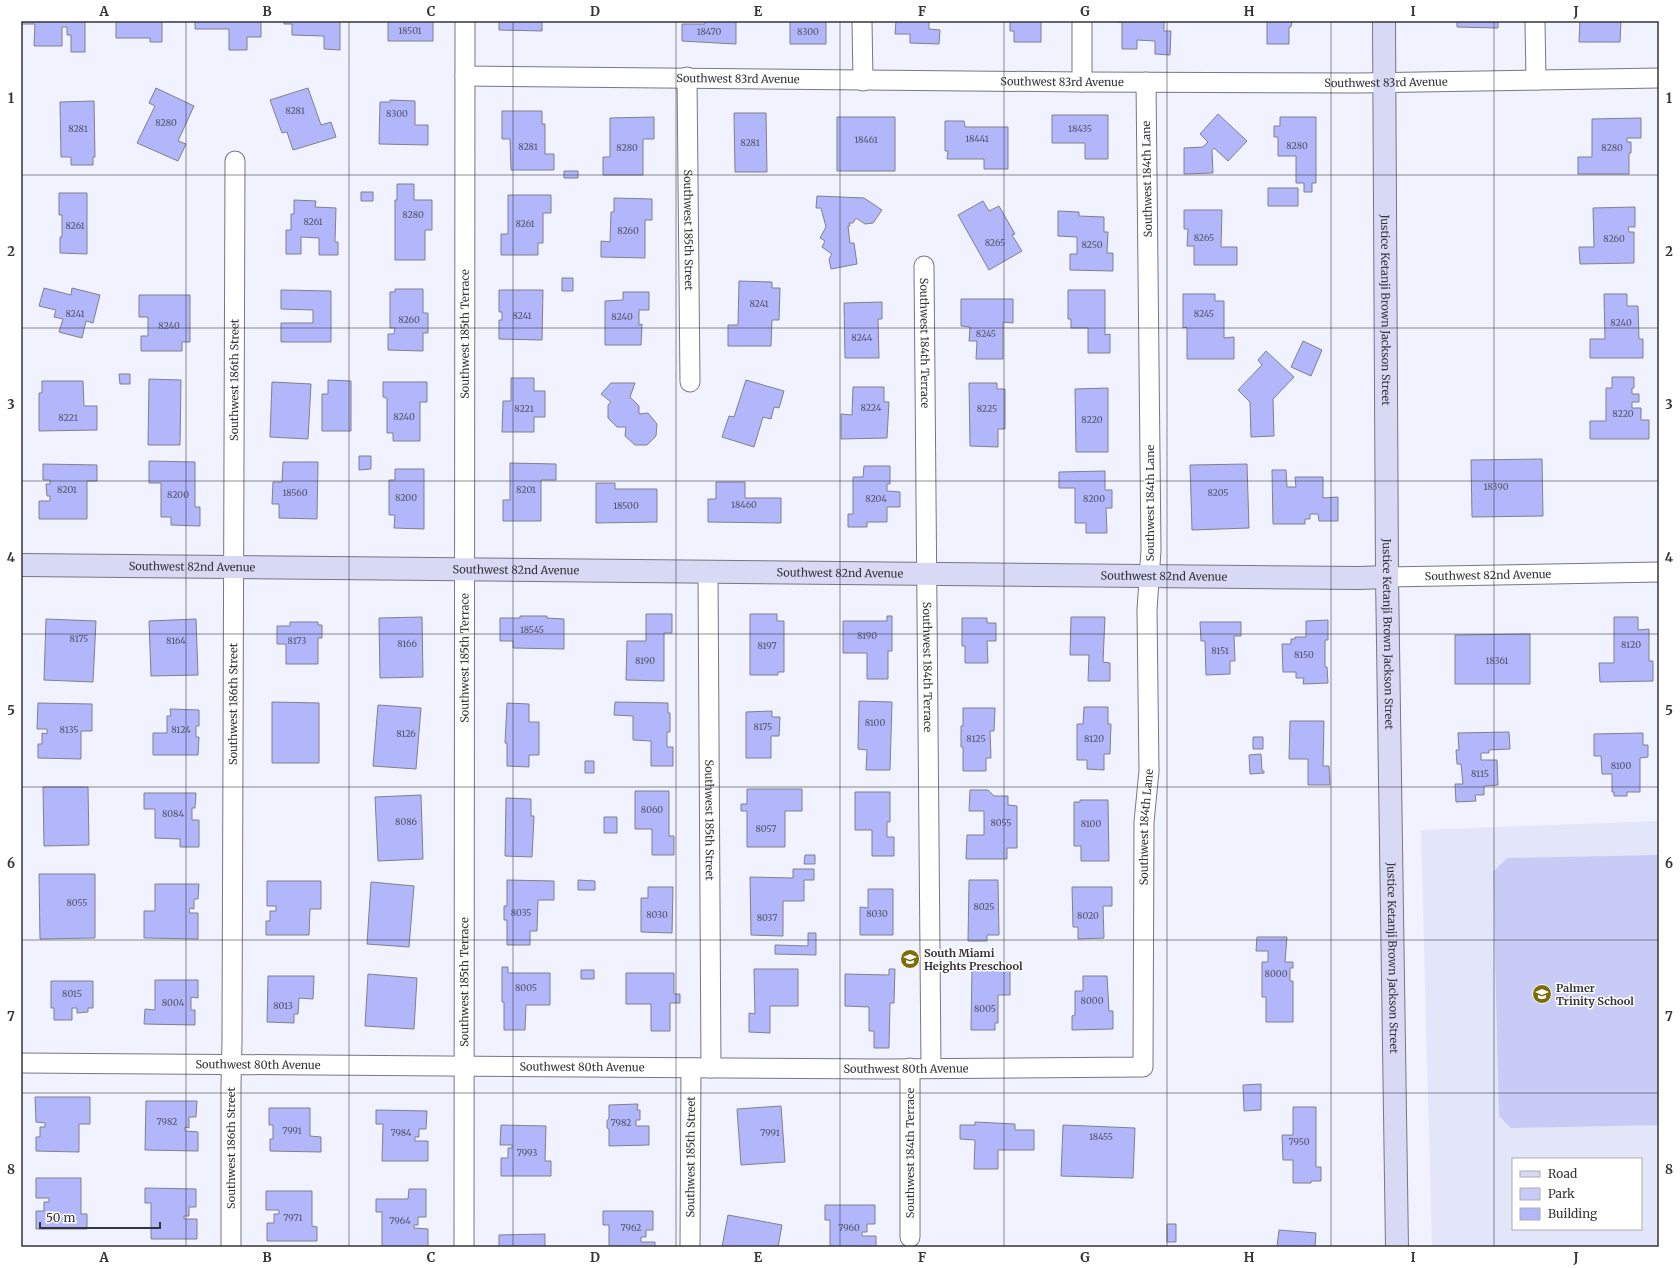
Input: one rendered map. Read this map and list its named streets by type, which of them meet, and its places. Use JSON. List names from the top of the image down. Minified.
{"streets":{"street":["Southwest 83rd Avenue","Southwest 184th Lane","Southwest 185th Street","Justice Ketanji Brown Jackson Street","Southwest 185th Terrace","Southwest 184th Terrace","Southwest 186th Street","Southwest 82nd Avenue","Southwest 80th Avenue"]},"crossings":[["Southwest 83rd Avenue","Southwest 184th Lane"],["Southwest 83rd Avenue","Southwest 185th Street"],["Southwest 83rd Avenue","Justice Ketanji Brown Jackson Street"],["Southwest 83rd Avenue","Southwest 185th Terrace"],["Southwest 184th Lane","Southwest 82nd Avenue"],["Southwest 184th Lane","Southwest 80th Avenue"],["Southwest 185th Street","Southwest 82nd Avenue"],["Southwest 185th Street","Southwest 80th Avenue"],["Justice Ketanji Brown Jackson Street","Southwest 82nd Avenue"],["Southwest 185th Terrace","Southwest 82nd Avenue"],["Southwest 185th Terrace","Southwest 80th Avenue"],["Southwest 184th Terrace","Southwest 82nd Avenue"],["Southwest 184th Terrace","Southwest 80th Avenue"],["Southwest 186th Street","Southwest 82nd Avenue"],["Southwest 186th Street","Southwest 80th Avenue"]],"places":{"school or university":["South Miami Heights Preschool","Palmer Trinity School"]},"house_numbers":["18501","18470","8300","8281","8300","8280","8281","18435","18441","18461","8281","8280","8281","8280","8280","8280","8261","8261","8261","8260","8265","8260","8265","8250","8241","8241","8245","8241","8240","8260","8240","8240","8245","8244","8224","8221","8225","8220","8240","8221","8220","18390","8201","8201","18560","8205","8200","8200","8204","8200","18460","18500","18545","8190","8175","8164","8173","8166","8120","8197","8151","8150","8190","18361","8100","8175","8135","8124","8126","8125","8120","8100","8115","8060","8084","8086","8055","8100","8057","8055","8025","8035","8030","8030","8020","8037","8000","8005","8015","8000","8004","8013","8005","7982","7982","7991","7984","7991","18455","7950","7993","7971","7964","7962","7960"],"legend":["Road","Park","Building"],"scale_bar":"50 m","grid":{"columns":["A","B","C","D","E","F","G","H","I","J"],"rows":["1","2","3","4","5","6","7","8"]}}
